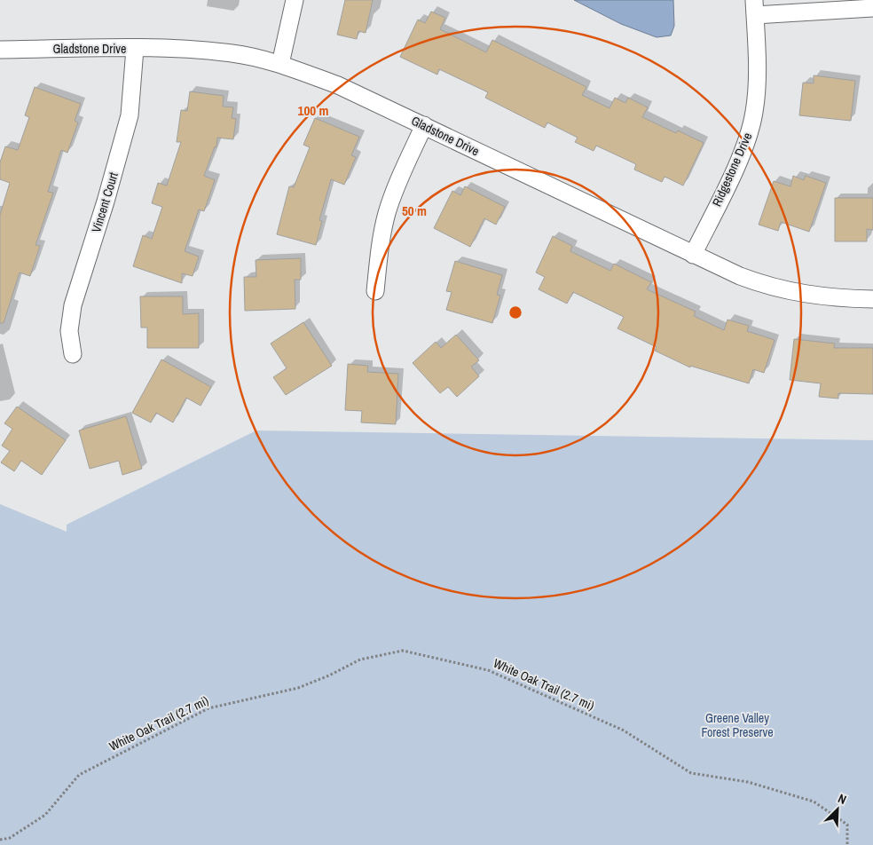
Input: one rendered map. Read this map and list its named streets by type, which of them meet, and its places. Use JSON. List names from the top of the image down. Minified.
{"streets":{"street":["Gladstone Drive","Ridgestone Drive","Vincent Court"],"path":["White Oak Trail (2.7 mi)"]},"crossings":[["Gladstone Drive","Ridgestone Drive"],["Gladstone Drive","Vincent Court"]],"parks":["Greene Valley Forest Preserve"],"north":"top right","rings":["100 m","50 m"]}
